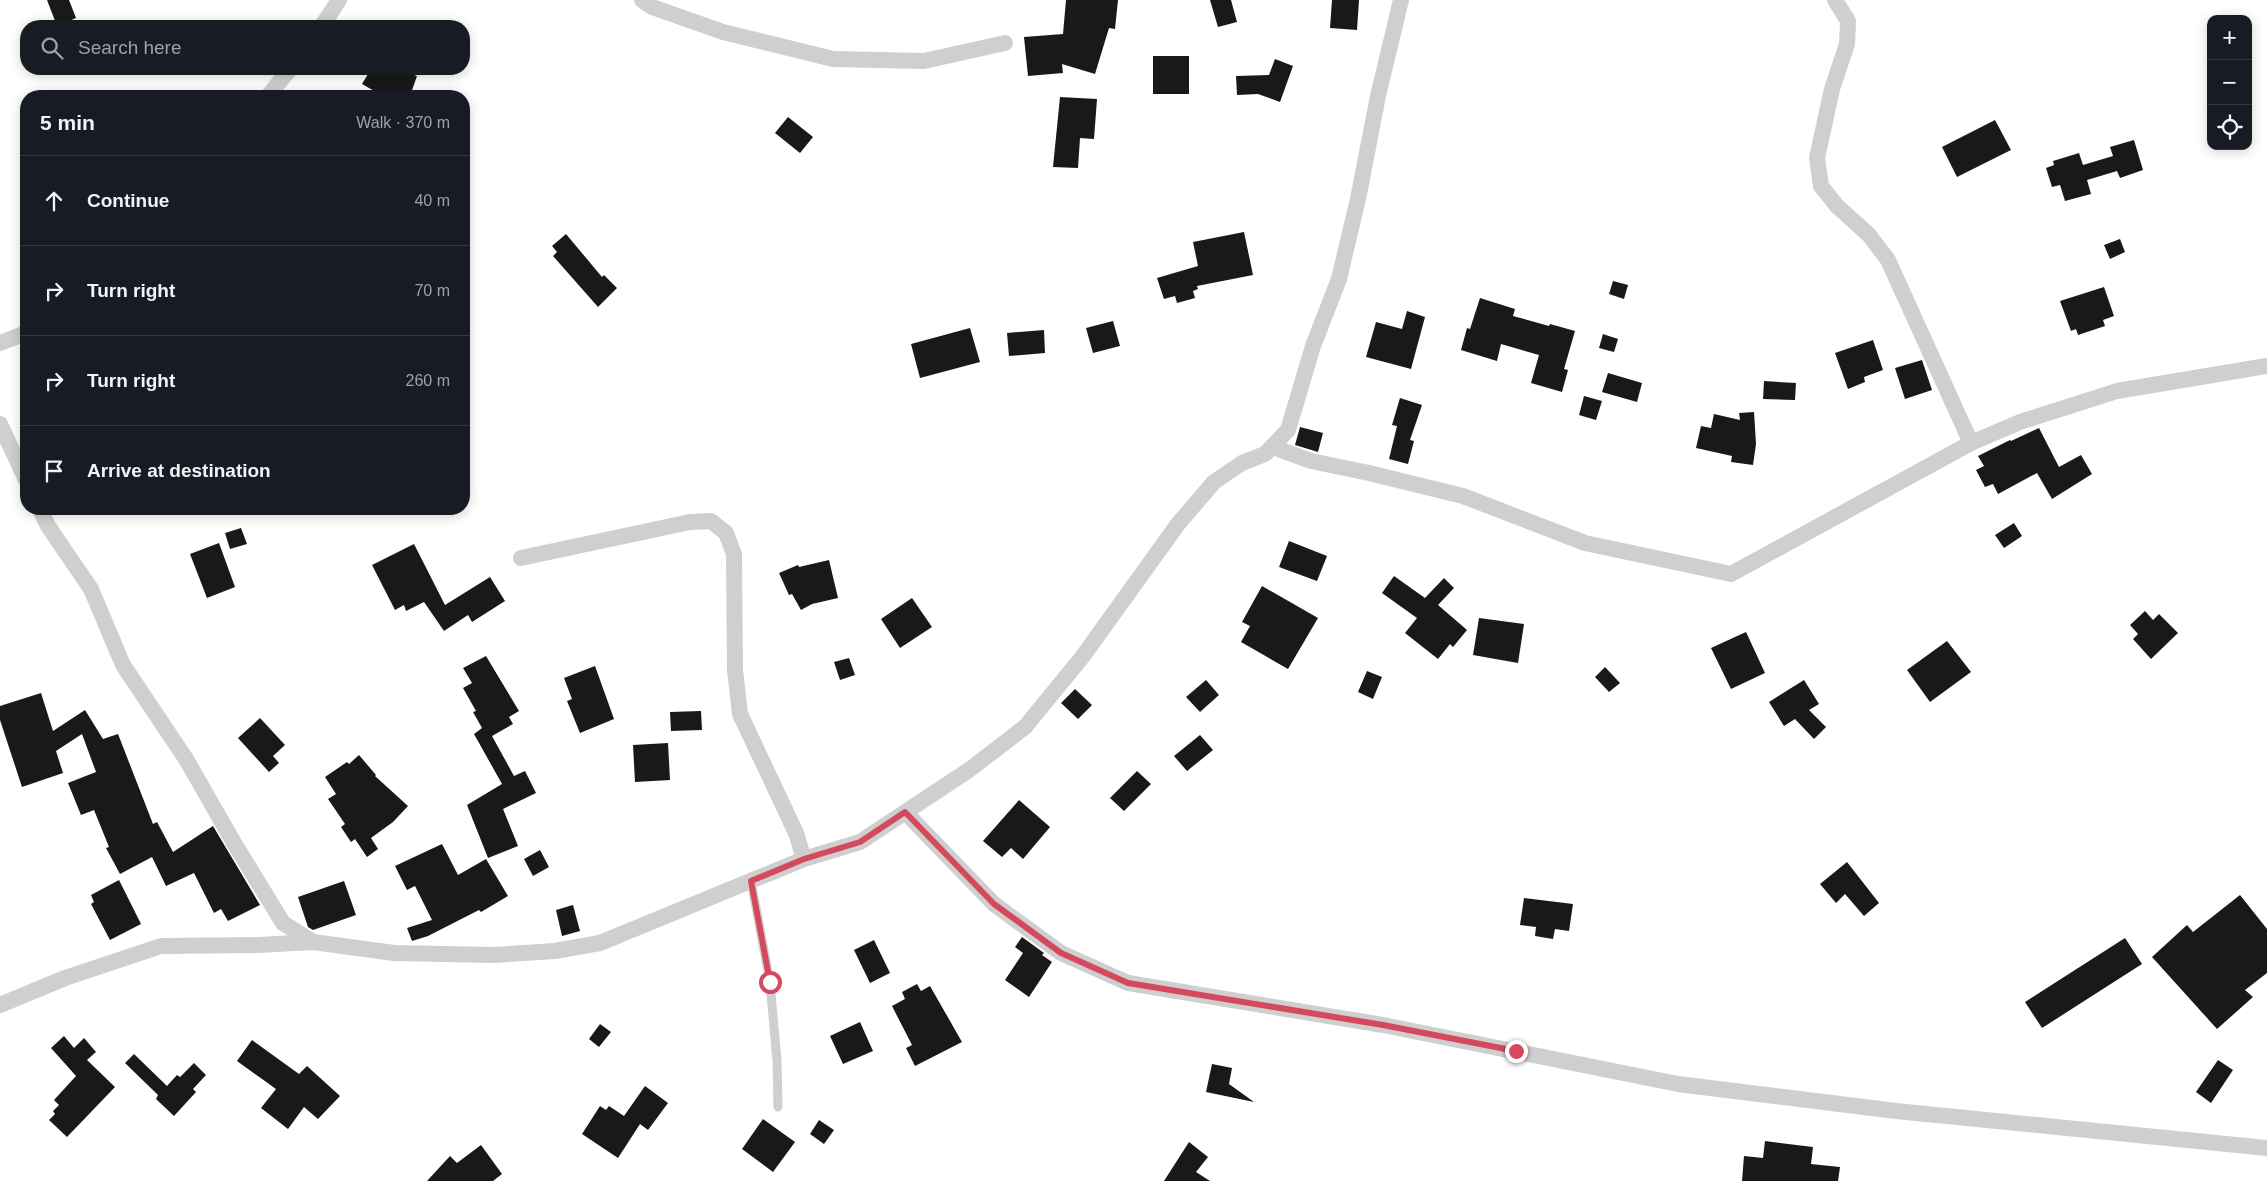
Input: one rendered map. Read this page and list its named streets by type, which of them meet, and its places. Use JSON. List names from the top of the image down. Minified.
{"page":{"map_buttons":["+","−"],"search":"Search here","heading":["5 min","Walk · 370 m"],"list":[["Continue","40 m"],["Turn right","70 m"],["Turn right","260 m"],"Arrive at destination"]}}
